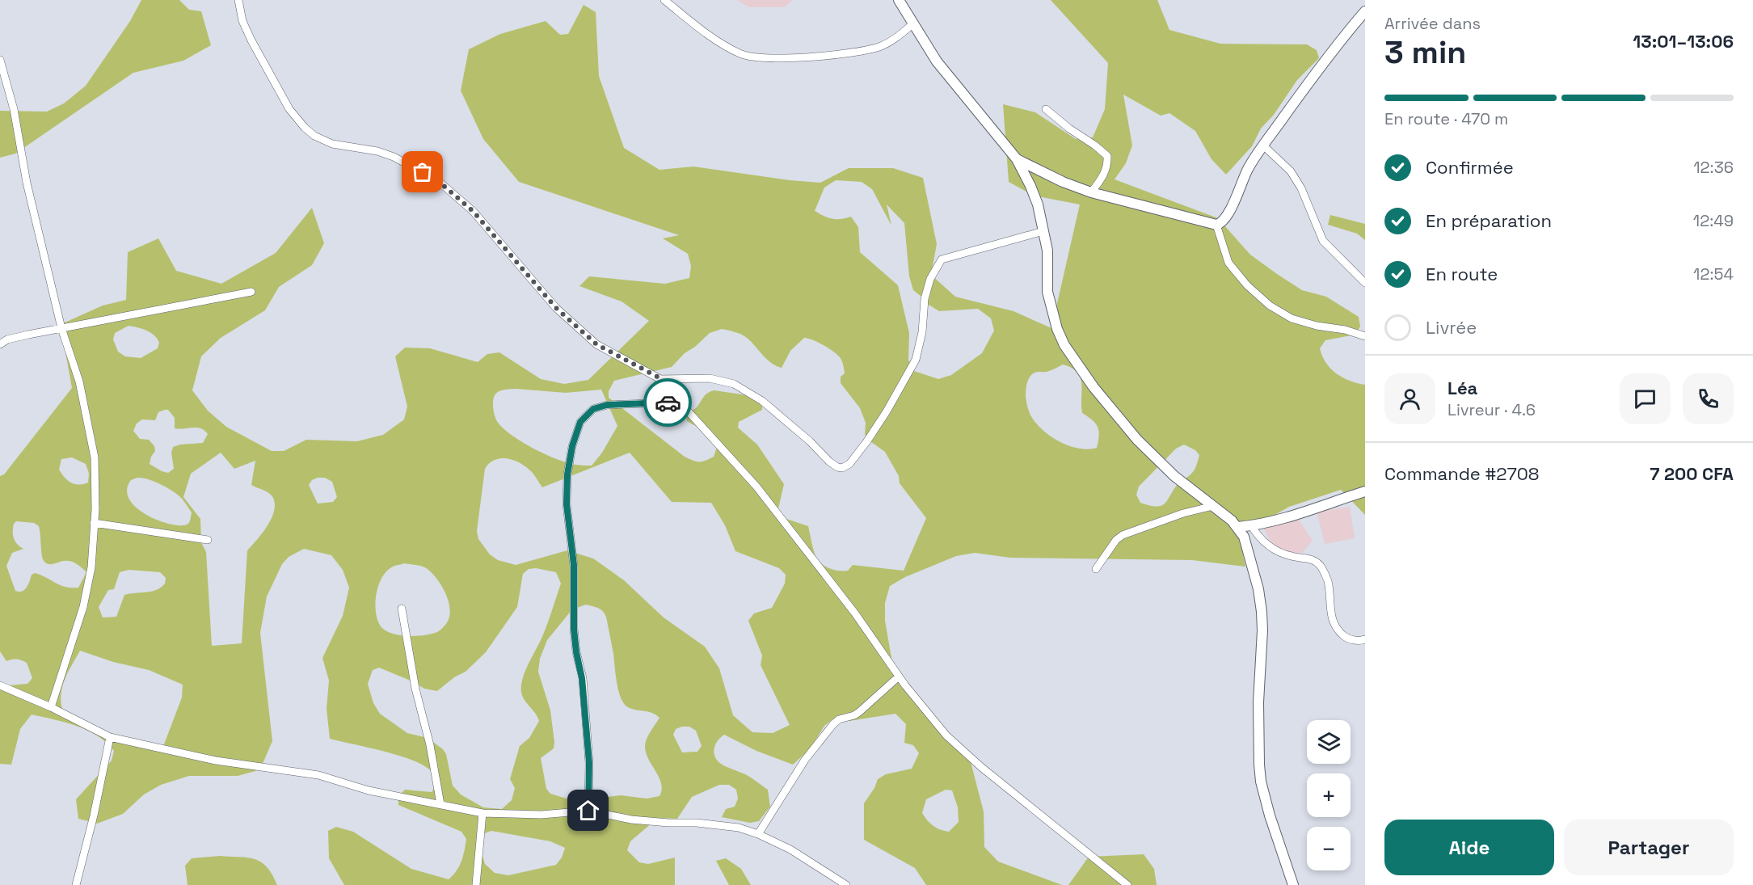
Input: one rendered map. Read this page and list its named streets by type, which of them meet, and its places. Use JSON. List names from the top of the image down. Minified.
{"page":{"heading":["3 min","Arrivée dans","13:01–13:06"],"panel":["Léa","Livreur · 4.6","Commande #2708","7 200 CFA"],"bar":"En route · 470 m","list":[["Confirmée","12:36"],["En préparation","12:49"],["En route","12:54"],"Livrée"],"map_buttons":["+","−"],"buttons":["Aide","Partager"]}}
